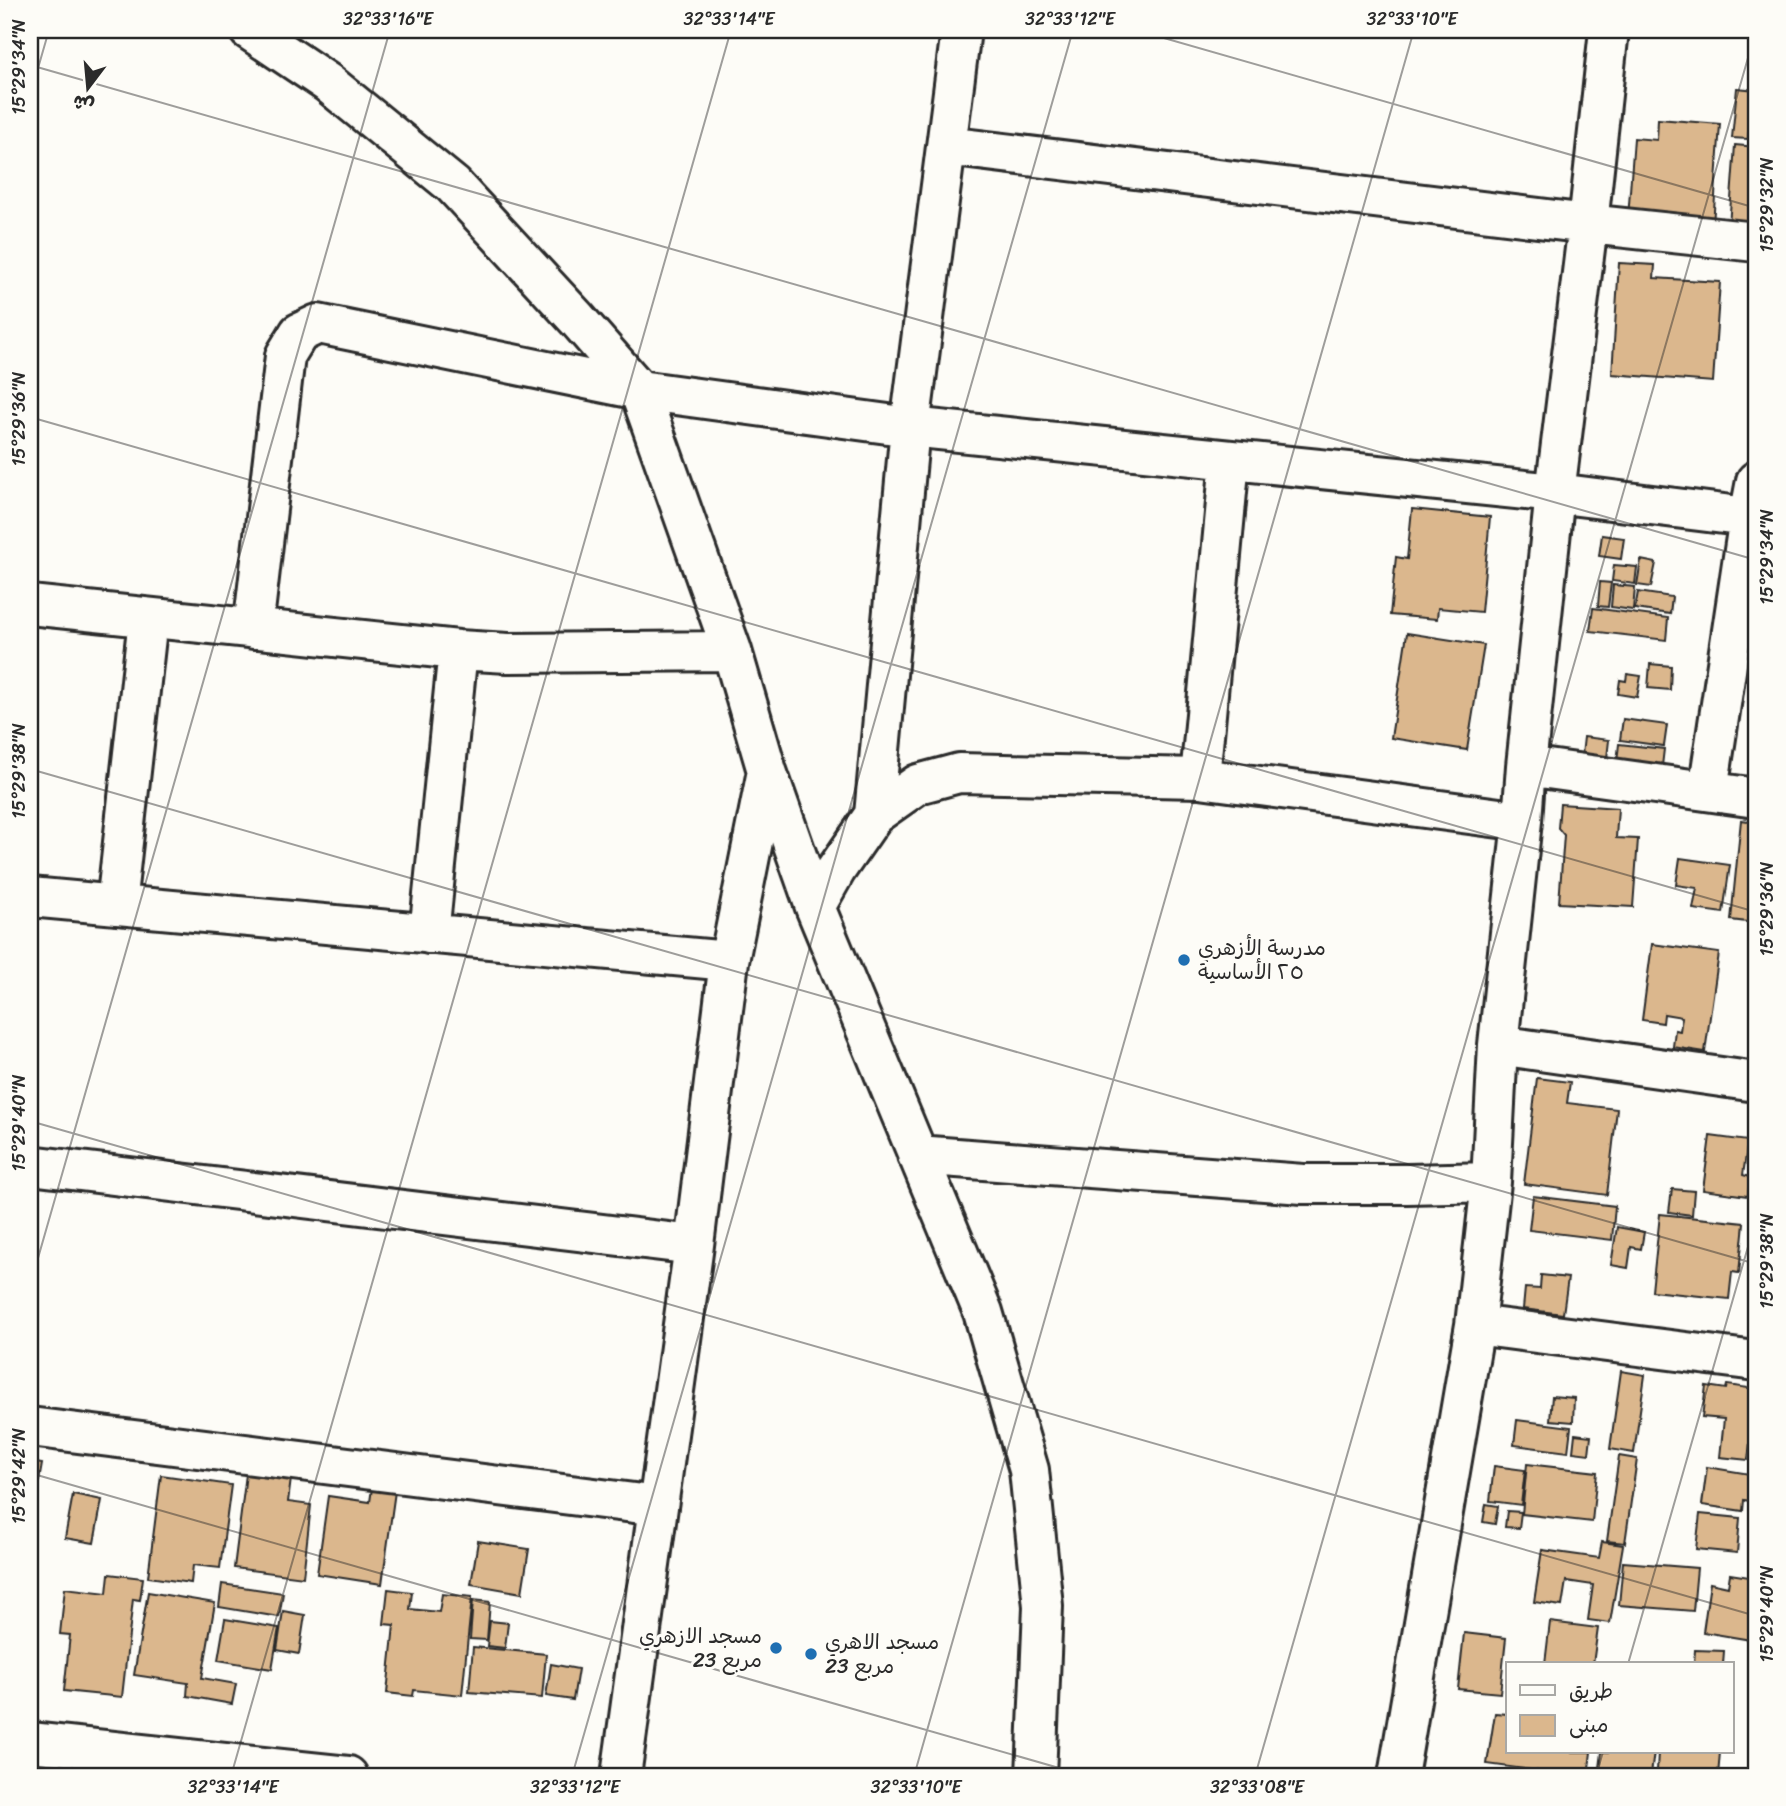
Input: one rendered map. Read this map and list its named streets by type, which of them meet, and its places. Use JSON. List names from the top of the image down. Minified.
{"places":["مدرسة الأزهري ٢٥ الأساسية","مسجد الازهري مربع 23","مسجد الاهري مربع 23"],"legend":["طريق","مبنى"],"north":"bottom","coordinates":["32°33'16\"E","32°33'14\"E","32°33'12\"E","32°33'10\"E","15°29'34\"N","15°29'32\"N","15°29'36\"N","15°29'38\"N","15°29'40\"N","15°29'42\"N","32°33'08\"E"]}
